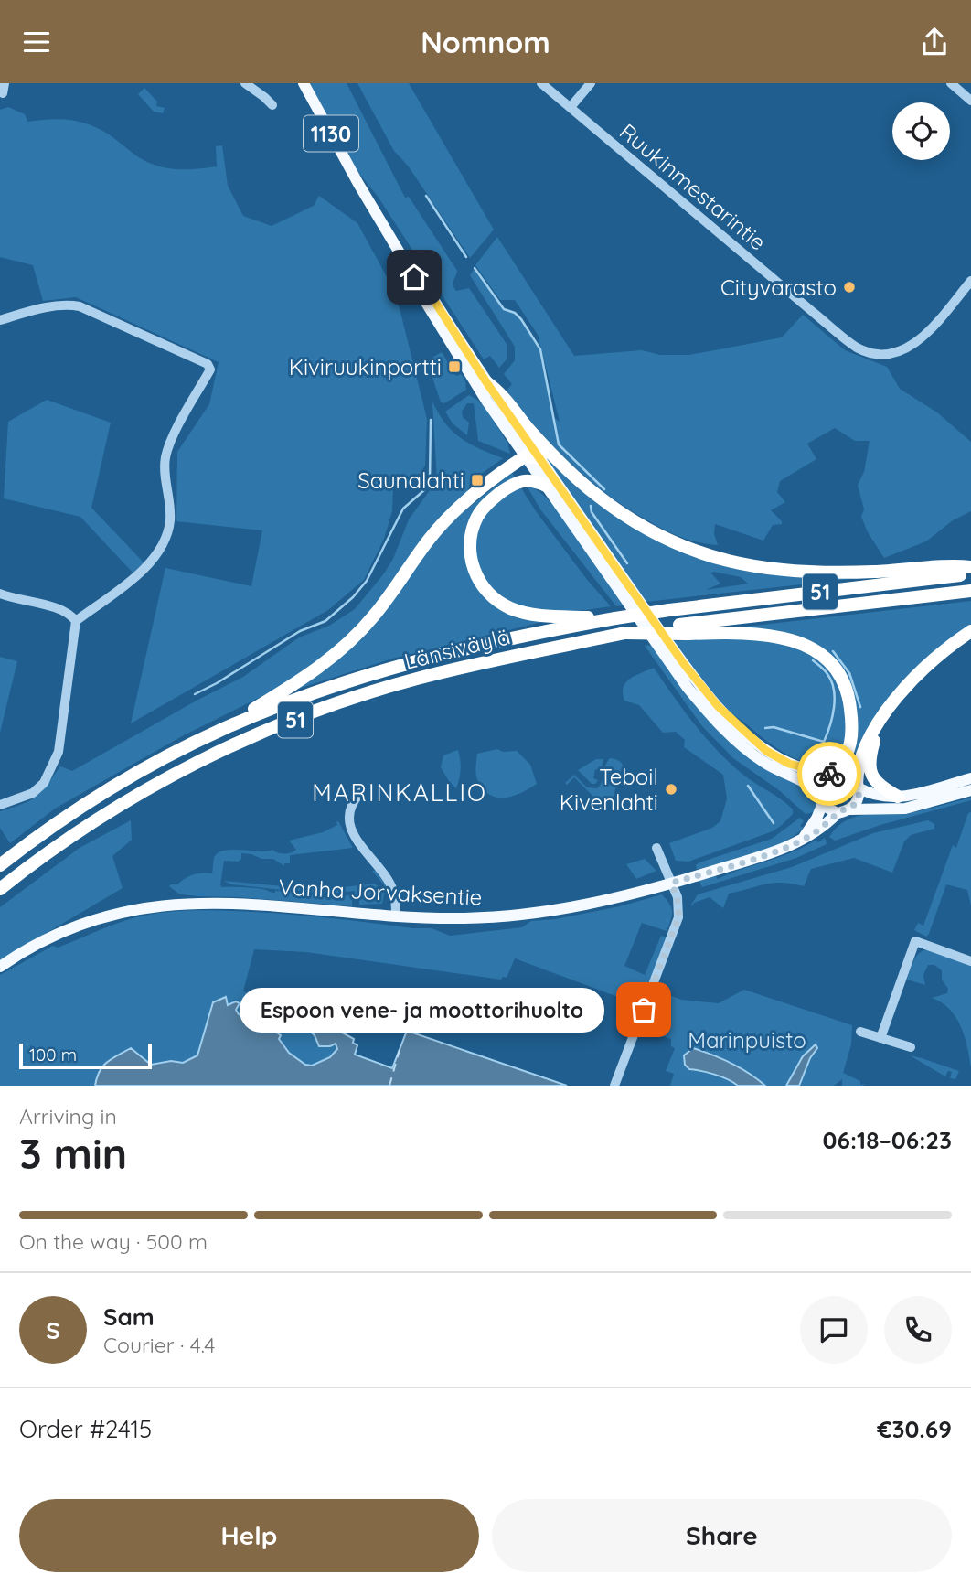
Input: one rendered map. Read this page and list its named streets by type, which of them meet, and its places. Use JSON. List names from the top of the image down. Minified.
{"streets":{"highway":["51","Länsiväylä"],"main road":["1130","Vanha Jorvaksentie"],"street":["Ruukinmestarintie"]},"crossings":[["1130","Vanha Jorvaksentie"],["51","Länsiväylä"]],"districts":["MARINKALLIO"],"parks":["Marinpuisto"],"places":{"other":["Cityvarasto","Teboil Kivenlahti","Espoon vene- ja moottorihuolto"],"transit":["Kiviruukinportti","Saunalahti"]},"scale_bar":"100 m","page":{"header":"Nomnom","bubble":"Espoon vene- ja moottorihuolto","scale":"100 m","heading":["3 min","Arriving in","06:18–06:23"],"panel":["Sam","Courier · 4.4","Order #2415","€30.69"],"bar":"On the way · 500 m","round":"S","buttons":["Help","Share"]}}
